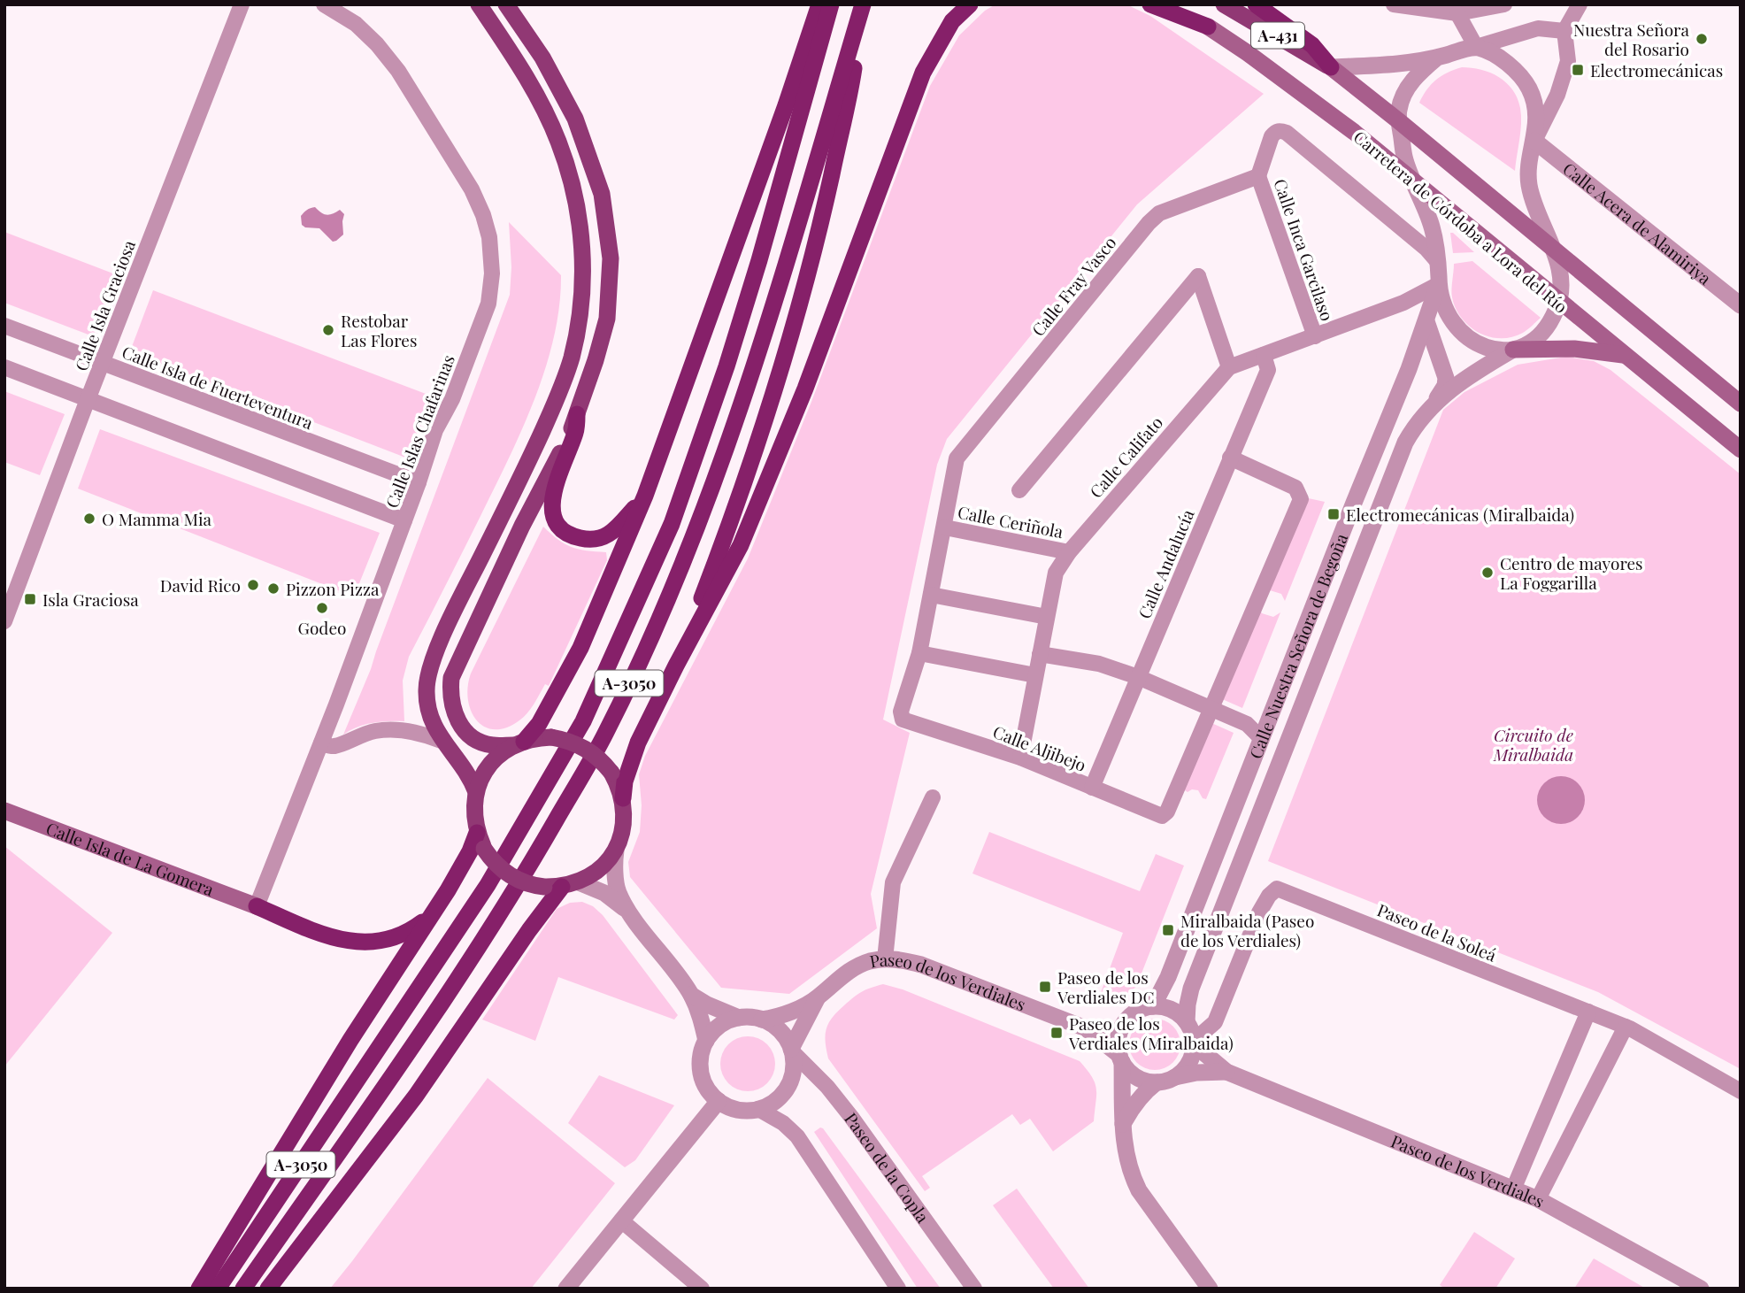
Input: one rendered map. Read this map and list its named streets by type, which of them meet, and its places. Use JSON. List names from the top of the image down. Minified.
{"streets":{"highway":["A-3050"],"main road":["A-431","Carretera de Córdoba a Lora del Río","Calle Isla de La Gomera"],"street":["Calle Acera de Alamiriya","Calle Inca Garcilaso","Calle Fray Vasco","Calle Isla Graciosa","Calle Isla de Fuerteventura","Calle Islas Chafarinas","Calle Califato","Calle Ceriñola","Calle Andalucía","Calle Nuestra Señora de Begoña","Calle Aljibejo","Paseo de la Soleá","Paseo de los Verdiales","Paseo de la Copla"]},"crossings":[["Carretera de Córdoba a Lora del Río","Calle Nuestra Señora de Begoña"],["Calle Inca Garcilaso","Calle Fray Vasco"],["Calle Inca Garcilaso","Calle Califato"],["Calle Fray Vasco","Calle Ceriñola"],["Calle Fray Vasco","Calle Aljibejo"],["Calle Isla Graciosa","Calle Isla de Fuerteventura"],["Calle Isla de Fuerteventura","Calle Islas Chafarinas"],["Calle Islas Chafarinas","Calle Isla de La Gomera"],["Calle Califato","Calle Ceriñola"],["Calle Califato","Calle Andalucía"],["Calle Califato","Calle Nuestra Señora de Begoña"],["Calle Califato","Calle Aljibejo"],["Calle Andalucía","Calle Aljibejo"],["Calle Nuestra Señora de Begoña","Paseo de la Soleá"],["Calle Nuestra Señora de Begoña","Paseo de los Verdiales"],["Paseo de la Soleá","Paseo de los Verdiales"],["Paseo de los Verdiales","Paseo de la Copla"]],"parks":["Circuito de Miralbaida"],"places":{"other":["Nuestra Señora del Rosario","Restobar Las Flores","O Mamma Mia","Centro de mayores La Foggarilla","David Rico","Pizzon Pizza","Godeo"],"transit":["Electromecánicas","Electromecánicas (Miralbaida)","Isla Graciosa","Miralbaida (Paseo de los Verdiales)","Paseo de los Verdiales DC","Paseo de los Verdiales (Miralbaida)"]}}
